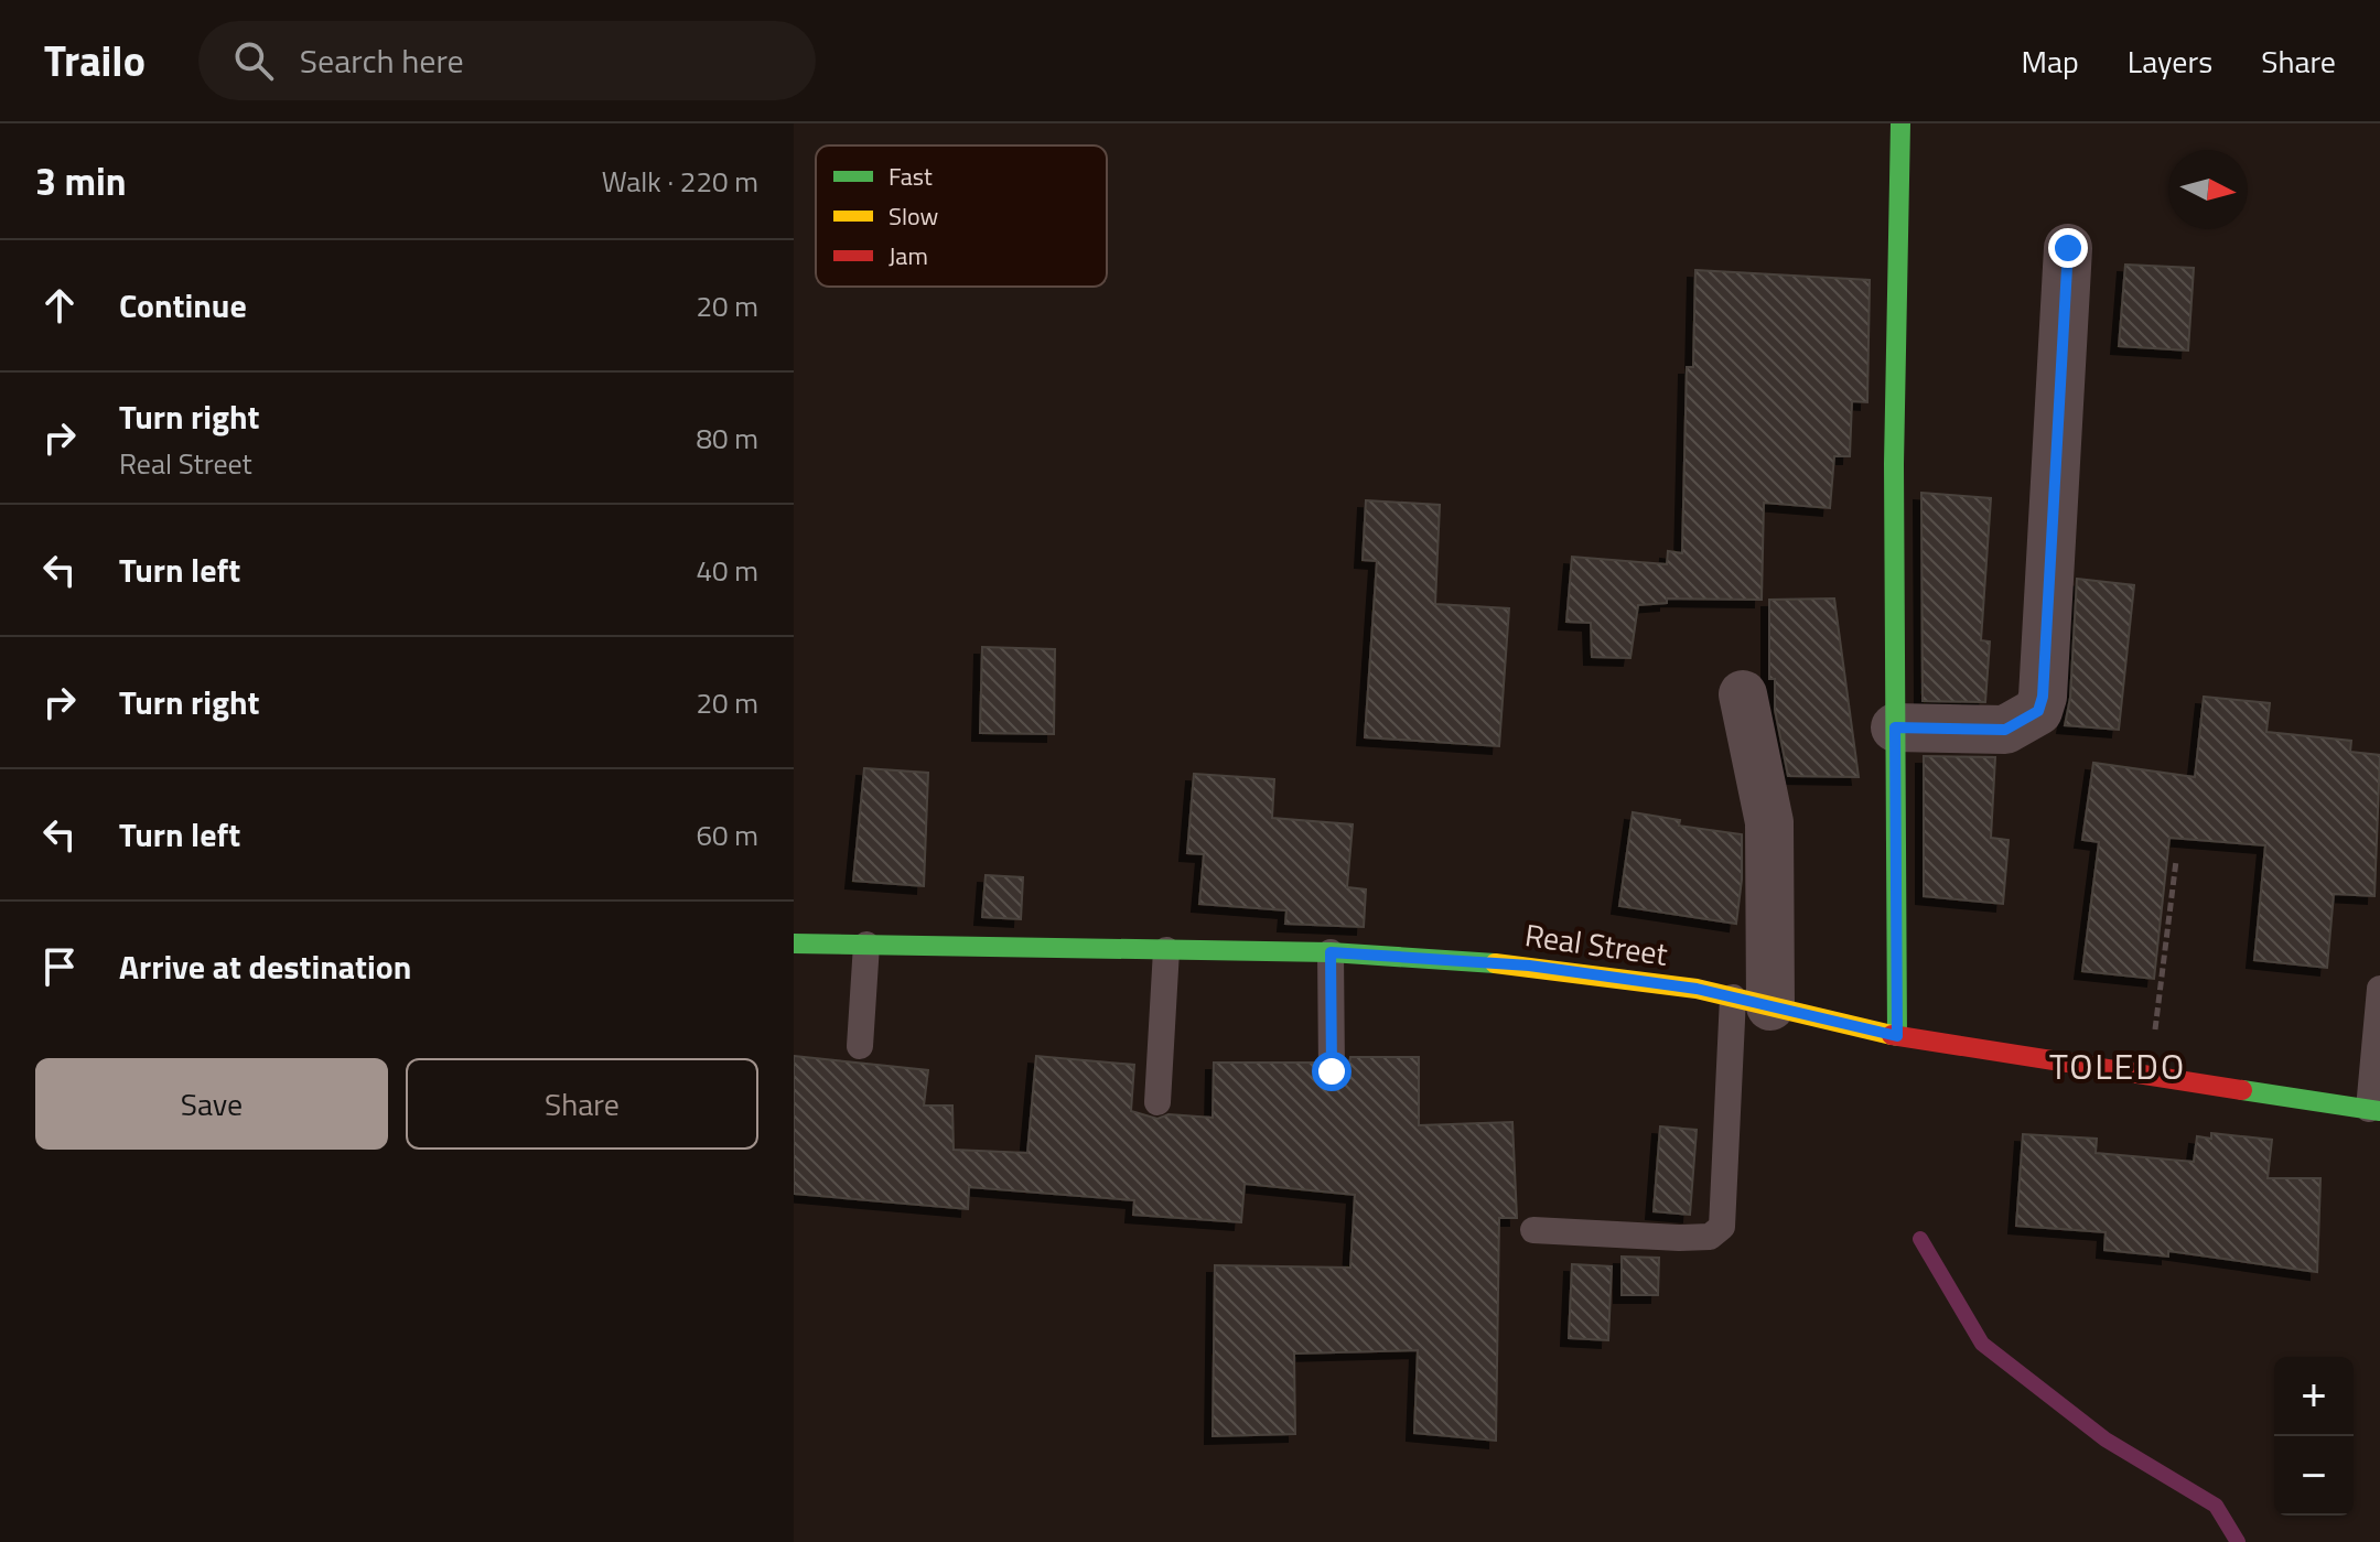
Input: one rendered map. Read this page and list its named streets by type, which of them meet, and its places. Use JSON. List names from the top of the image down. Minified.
{"streets":{"street":["Real Street"]},"districts":["TOLEDO"],"legend":["Fast","Slow","Jam"],"north":"right","page":{"header":"Trailo","search":"Search here","nav":["Map","Layers","Share"],"heading":["3 min","Walk · 220 m"],"list":[["Continue","20 m"],["Turn right","Real Street","80 m"],["Turn left","40 m"],["Turn right","20 m"],["Turn left","60 m"],"Arrive at destination"],"buttons":["Save","Share"],"map_buttons":["+","−"]}}
